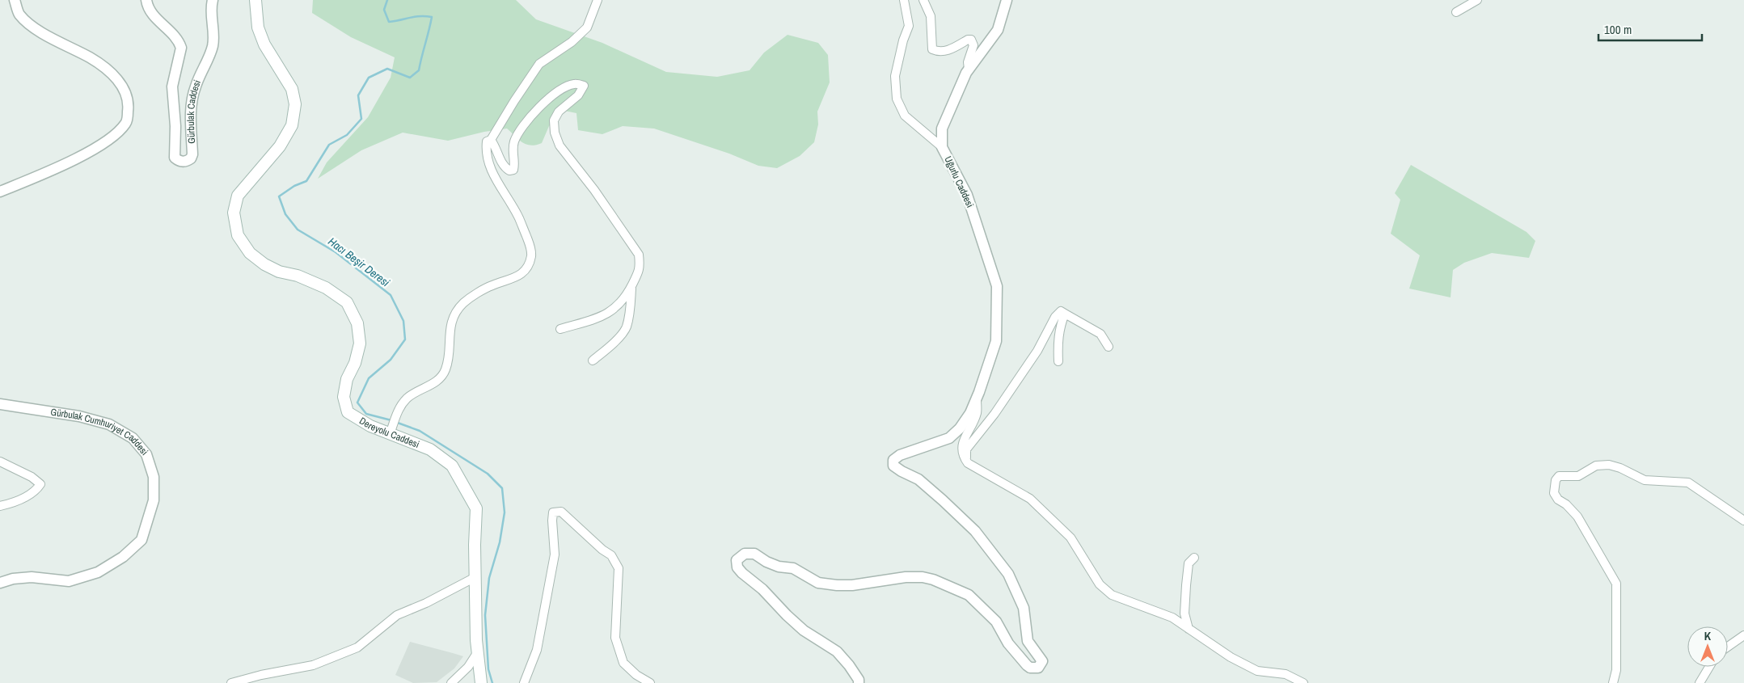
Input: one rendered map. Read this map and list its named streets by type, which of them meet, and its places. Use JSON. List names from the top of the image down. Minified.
{"streets":{"main road":["Dereyolu Caddesi"],"street":["Gürbulak Caddesi","Uğurlu Caddesi","Gürbulak Cumhuriyet Caddesi"]},"water":["Hacı Beşir Deresi"],"scale_bar":"100 m","north":"top"}
